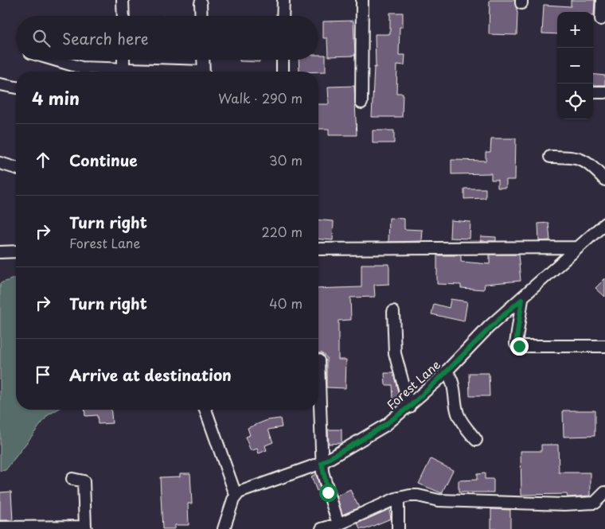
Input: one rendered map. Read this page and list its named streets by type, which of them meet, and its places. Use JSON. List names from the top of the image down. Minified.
{"streets":{"street":["Forest Lane"]},"page":{"map_buttons":["+","−"],"search":"Search here","heading":["4 min","Walk · 290 m"],"list":[["Continue","30 m"],["Turn right","Forest Lane","220 m"],["Turn right","40 m"],"Arrive at destination"]}}
